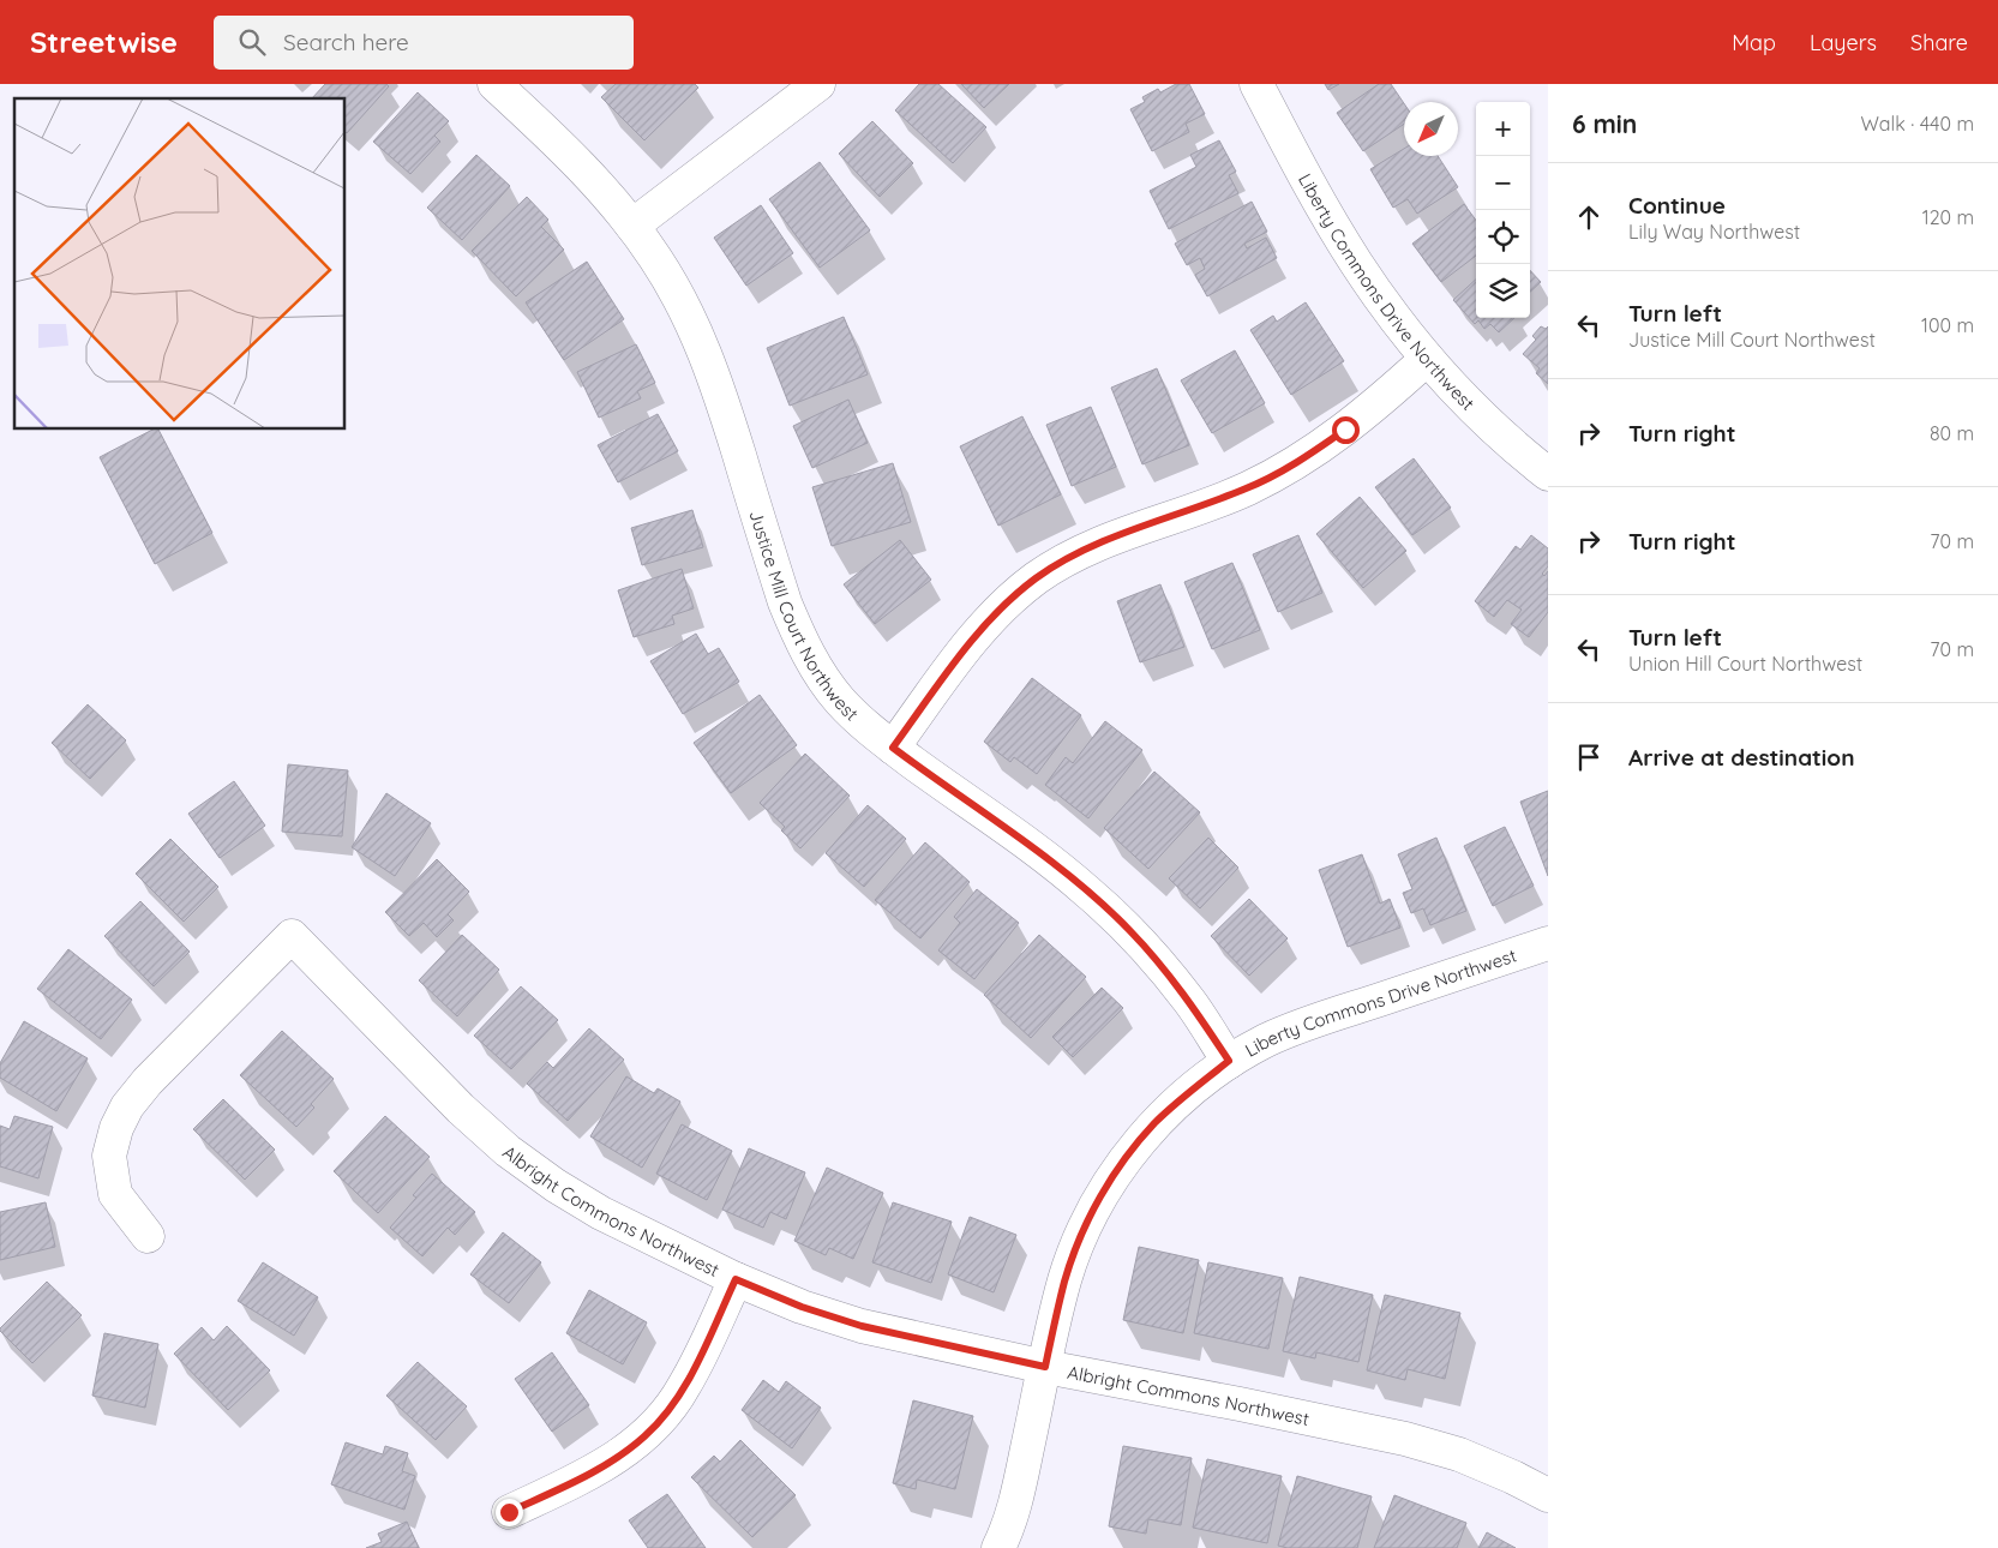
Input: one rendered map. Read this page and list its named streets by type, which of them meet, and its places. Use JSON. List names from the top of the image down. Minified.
{"streets":{"street":["Liberty Commons Drive Northwest","Justice Mill Court Northwest","Albright Commons Northwest"]},"crossings":[["Liberty Commons Drive Northwest","Justice Mill Court Northwest"],["Liberty Commons Drive Northwest","Albright Commons Northwest"]],"north":"bottom left","page":{"header":"Streetwise","search":"Search here","nav":["Map","Layers","Share"],"heading":["6 min","Walk · 440 m"],"map_buttons":["+","−"],"list":[["Continue","Lily Way Northwest","120 m"],["Turn left","Justice Mill Court Northwest","100 m"],["Turn right","80 m"],["Turn right","70 m"],["Turn left","Union Hill Court Northwest","70 m"],"Arrive at destination"]}}
